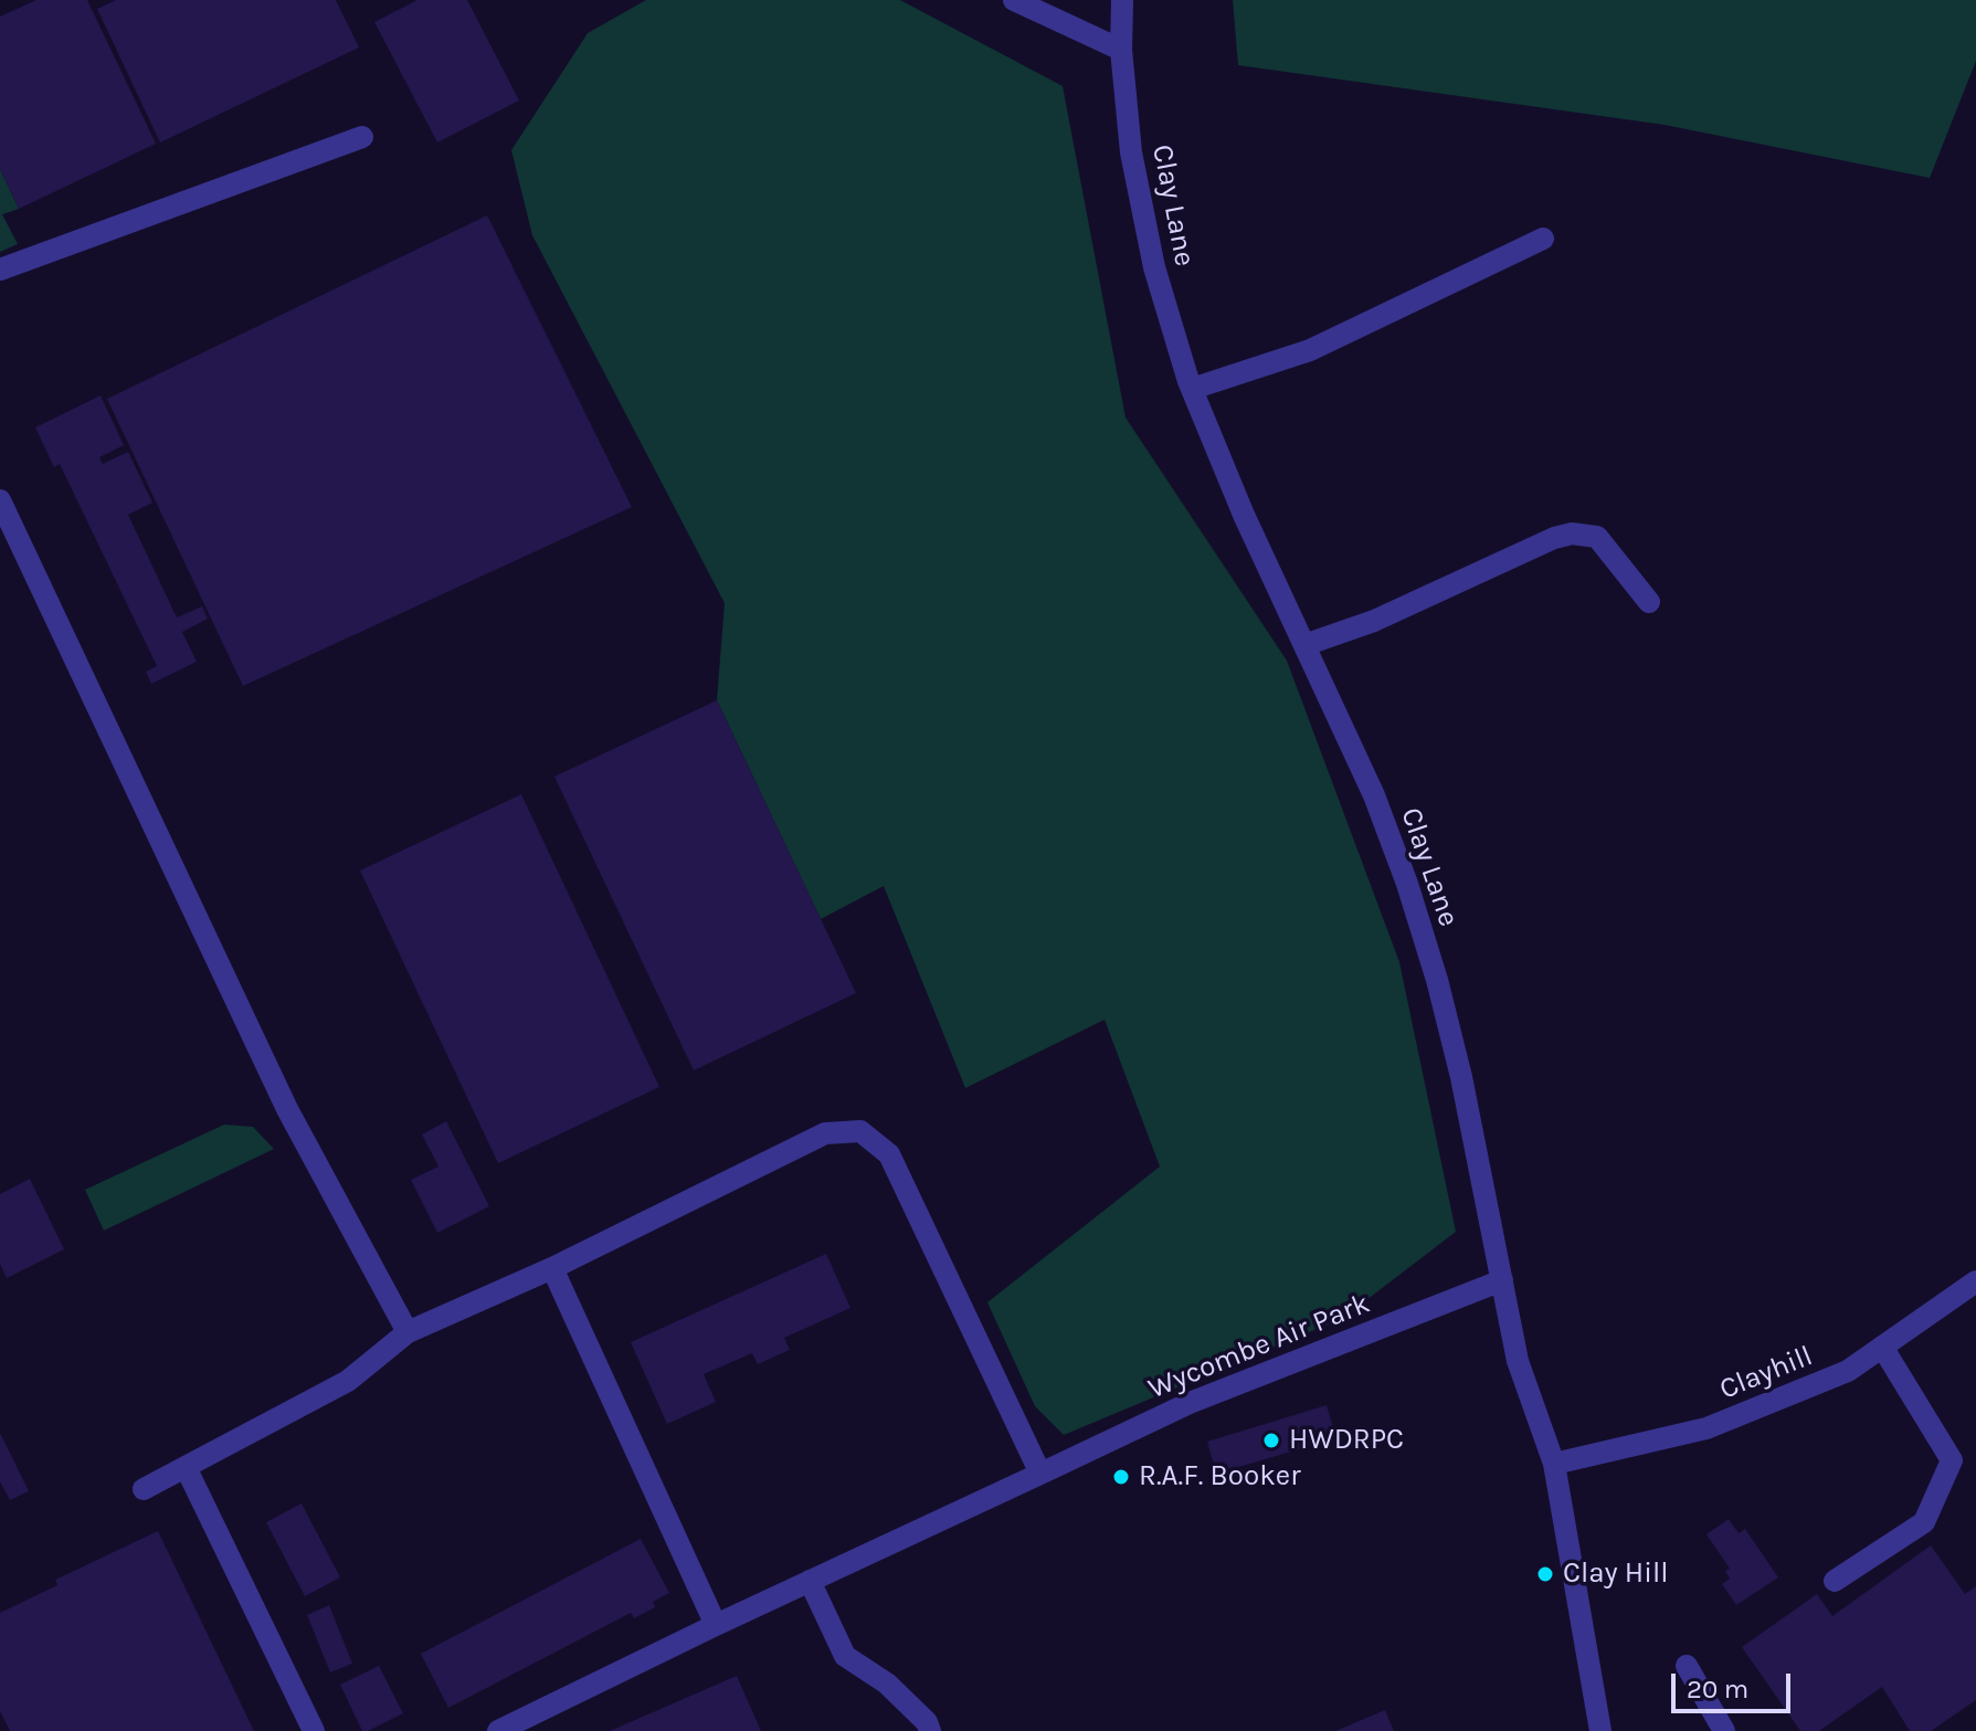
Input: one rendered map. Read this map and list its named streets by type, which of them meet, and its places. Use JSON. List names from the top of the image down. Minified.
{"streets":{"street":["Clay Lane","Wycombe Air Park","Clayhill"]},"crossings":[["Clay Lane","Wycombe Air Park"],["Clay Lane","Clayhill"]],"places":["HWDRPC","R.A.F. Booker","Clay Hill"],"scale_bar":"20 m"}
